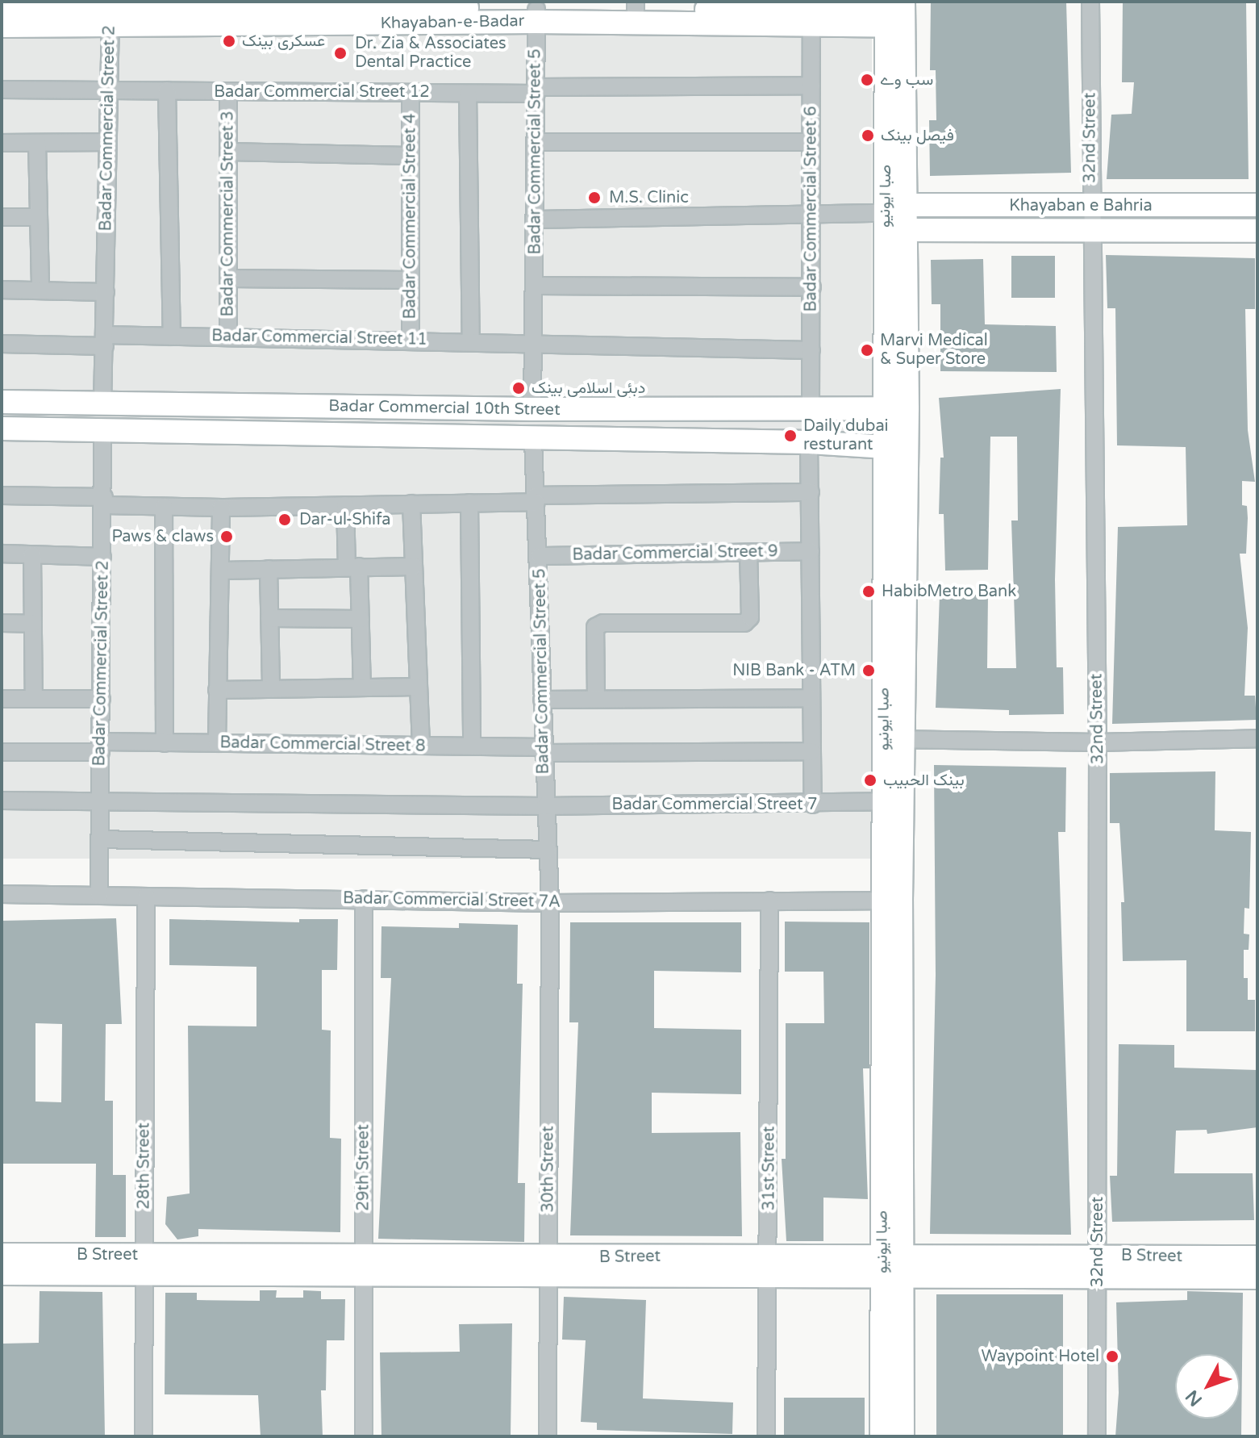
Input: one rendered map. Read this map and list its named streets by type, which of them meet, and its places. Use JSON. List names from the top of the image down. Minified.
{"streets":{"main road":["Khayaban-e-Badar","صبا ایونیو","Khayaban e Bahria","Badar Commercial 10th Street","B Street"],"street":["Badar Commercial Street 12","Badar Commercial Street 2","32nd Street","Badar Commercial Street 5","Badar Commercial Street 6","Badar Commercial Street 3","Badar Commercial Street 4","Badar Commercial Street 11","Badar Commercial Street 9","Badar Commercial Street 8","Badar Commercial Street 7","Badar Commercial Street 7A","28th Street","29th Street","31st Street","30th Street"]},"crossings":[["Khayaban-e-Badar","Badar Commercial Street 2"],["Khayaban-e-Badar","Badar Commercial Street 5"],["Khayaban-e-Badar","صبا ایونیو"],["Khayaban-e-Badar","Badar Commercial Street 6"],["Badar Commercial Street 12","Badar Commercial Street 2"],["Badar Commercial Street 12","Badar Commercial Street 5"],["Badar Commercial Street 12","Badar Commercial Street 6"],["Badar Commercial Street 12","Badar Commercial Street 3"],["Badar Commercial Street 12","Badar Commercial Street 4"],["Badar Commercial Street 2","Badar Commercial Street 11"],["Badar Commercial Street 2","Badar Commercial 10th Street"],["Badar Commercial Street 2","Badar Commercial Street 8"],["Badar Commercial Street 2","Badar Commercial Street 7"],["Badar Commercial Street 2","Badar Commercial Street 7A"],["32nd Street","Khayaban e Bahria"],["32nd Street","B Street"],["Badar Commercial Street 5","Badar Commercial Street 11"],["Badar Commercial Street 5","Badar Commercial 10th Street"],["Badar Commercial Street 5","Badar Commercial Street 9"],["Badar Commercial Street 5","Badar Commercial Street 8"],["Badar Commercial Street 5","Badar Commercial Street 7"],["Badar Commercial Street 5","Badar Commercial Street 7A"],["Badar Commercial Street 5","30th Street"],["صبا ایونیو","Khayaban e Bahria"],["صبا ایونیو","Badar Commercial 10th Street"],["صبا ایونیو","Badar Commercial Street 7"],["صبا ایونیو","Badar Commercial Street 7A"],["صبا ایونیو","B Street"],["Badar Commercial Street 6","Badar Commercial Street 11"],["Badar Commercial Street 6","Badar Commercial 10th Street"],["Badar Commercial Street 3","Badar Commercial Street 11"],["Badar Commercial Street 4","Badar Commercial Street 11"],["Badar Commercial Street 7A","28th Street"],["Badar Commercial Street 7A","29th Street"],["Badar Commercial Street 7A","31st Street"],["Badar Commercial Street 7A","30th Street"],["28th Street","B Street"],["29th Street","B Street"],["31st Street","B Street"],["30th Street","B Street"]],"places":["عسکری بینک","Dr. Zia & Associates Dental Practice","سب وے","فیصل بینک","M.S. Clinic","Marvi Medical & Super Store","دبئی اسلامی بینک","Daily dubai resturant","Dar-ul-Shifa","Paws & claws","HabibMetro Bank","NIB Bank - ATM","بينک الحبيب","Waypoint Hotel"],"north":"bottom left"}
